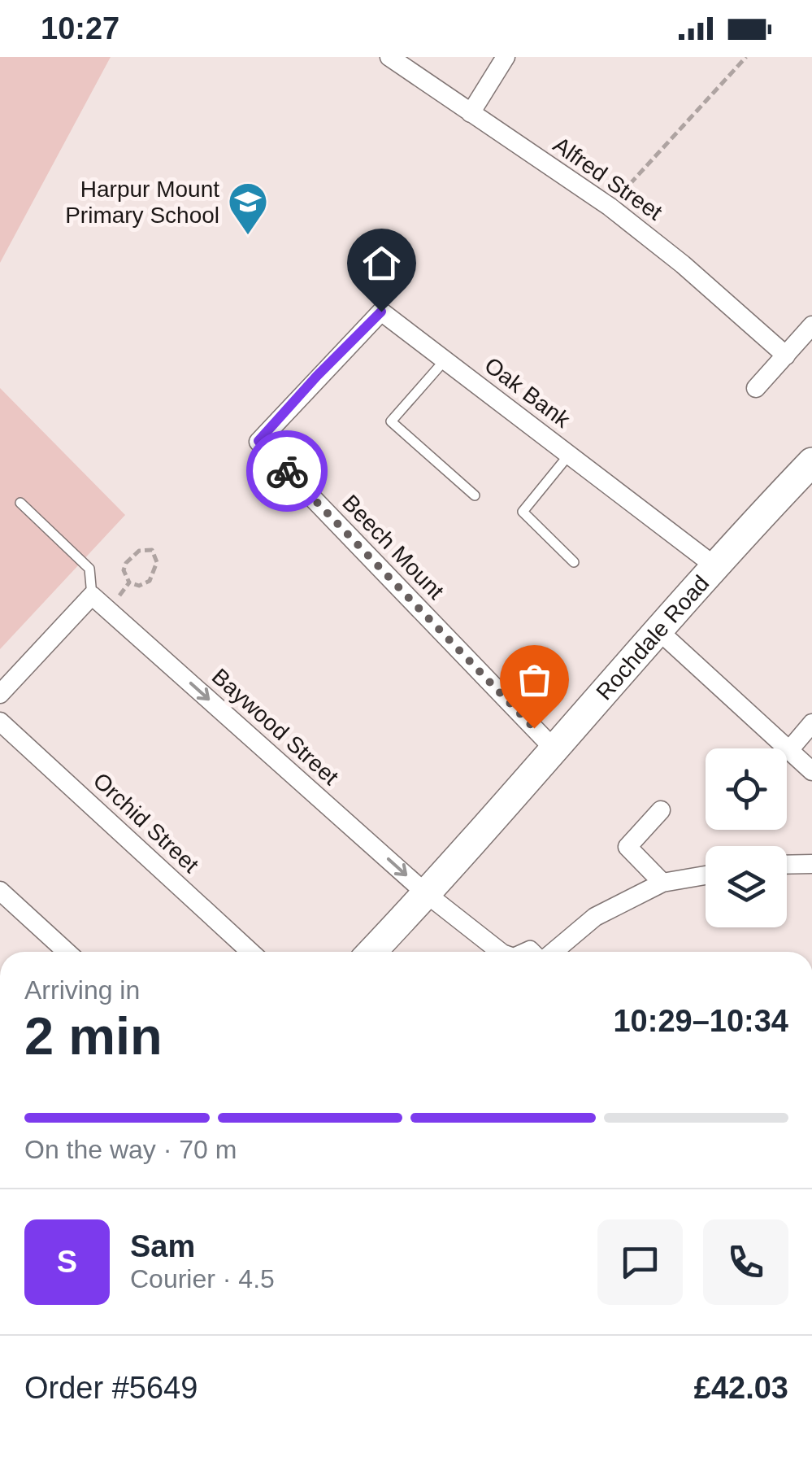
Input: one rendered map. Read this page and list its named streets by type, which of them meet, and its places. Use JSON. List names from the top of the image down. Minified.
{"streets":{"main road":["Rochdale Road"],"street":["Alfred Street","Oak Bank","Beech Mount","Baywood Street","Orchid Street"]},"crossings":[["Oak Bank","Beech Mount"],["Oak Bank","Rochdale Road"],["Beech Mount","Rochdale Road"],["Rochdale Road","Baywood Street"]],"one_way":["Baywood Street"],"places":{"school or university":["Harpur Mount Primary School"]},"page":{"status":"10:27","heading":["2 min","Arriving in","10:29–10:34"],"panel":["Sam","Courier · 4.5","Order #5649","£42.03"],"bar":"On the way · 70 m","round":"S"}}
